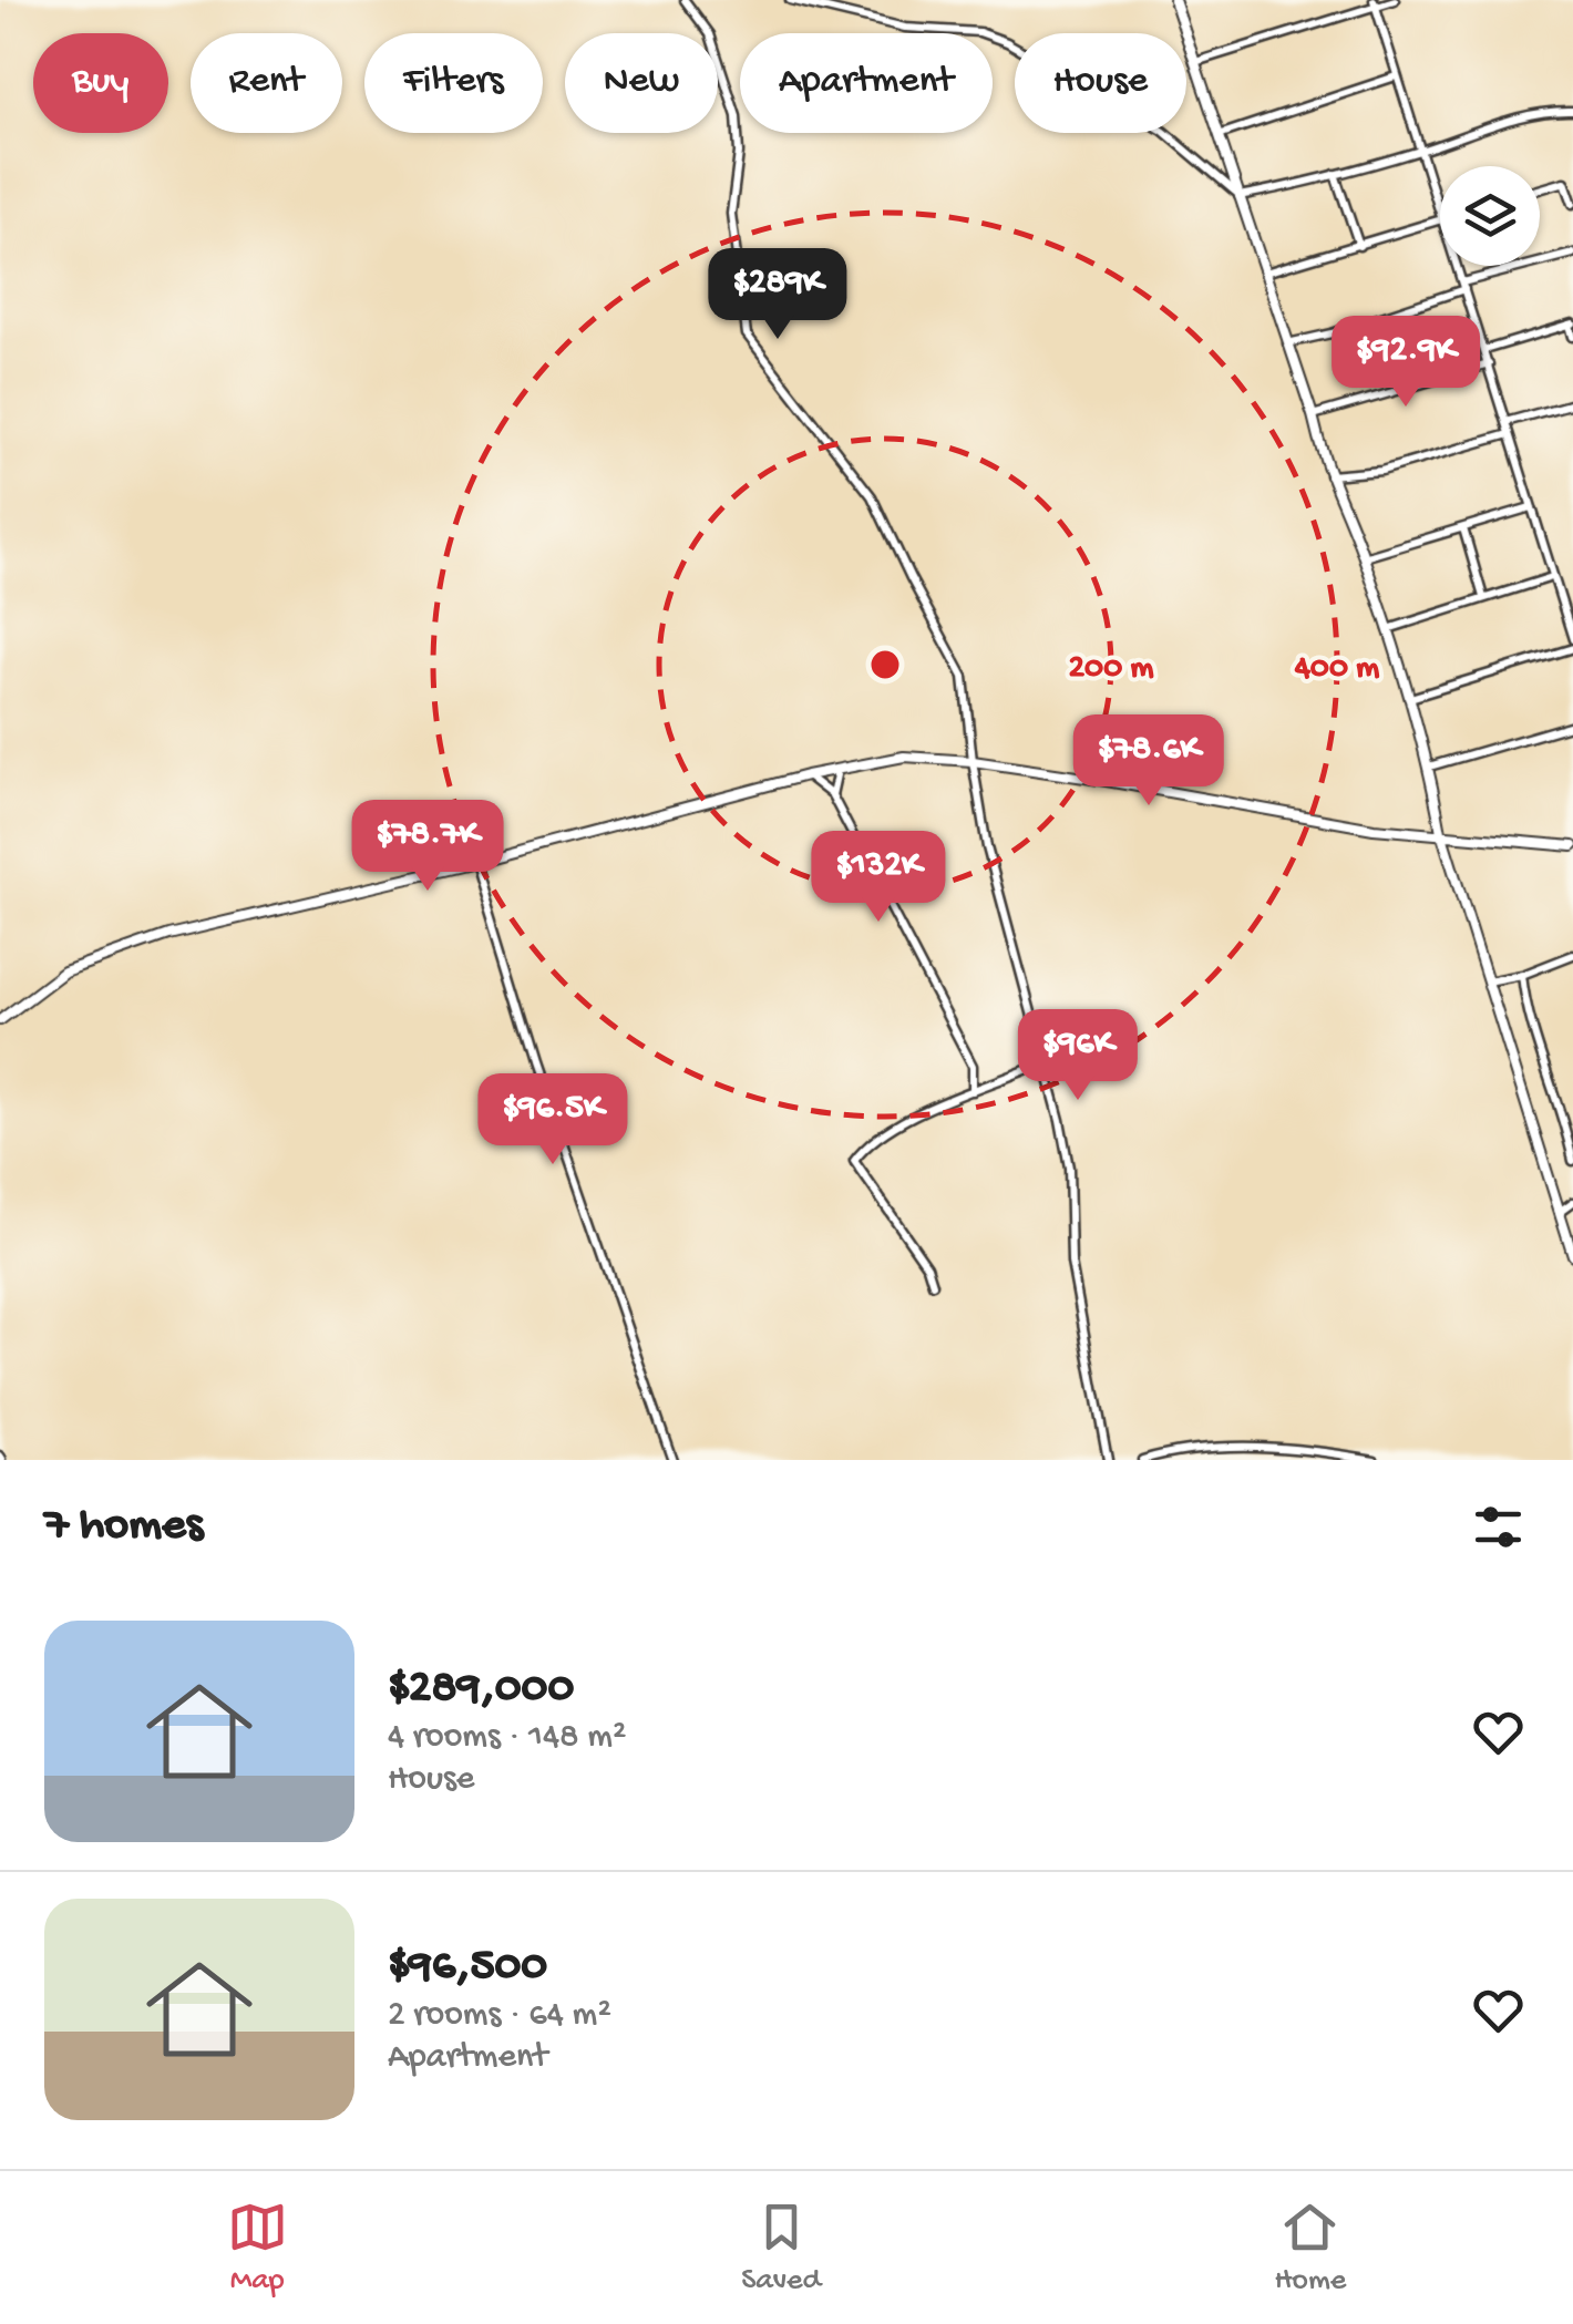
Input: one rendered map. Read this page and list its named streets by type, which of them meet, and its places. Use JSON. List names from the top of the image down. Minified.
{"page":{"chip":["Buy","Rent","Filters","New","Apartment","House"],"price":["$289K","$92.9K","$78.6K","$78.7K","$132K","$96K","$96.5K"],"heading":"7 homes","list":[{"name":"$289,000","note":"4 rooms · 148 m² · House"},{"name":"$96,500","note":"2 rooms · 64 m² · Apartment"}],"tabs":["Map","Saved","Home"]},"rings":["200 m","400 m"]}
